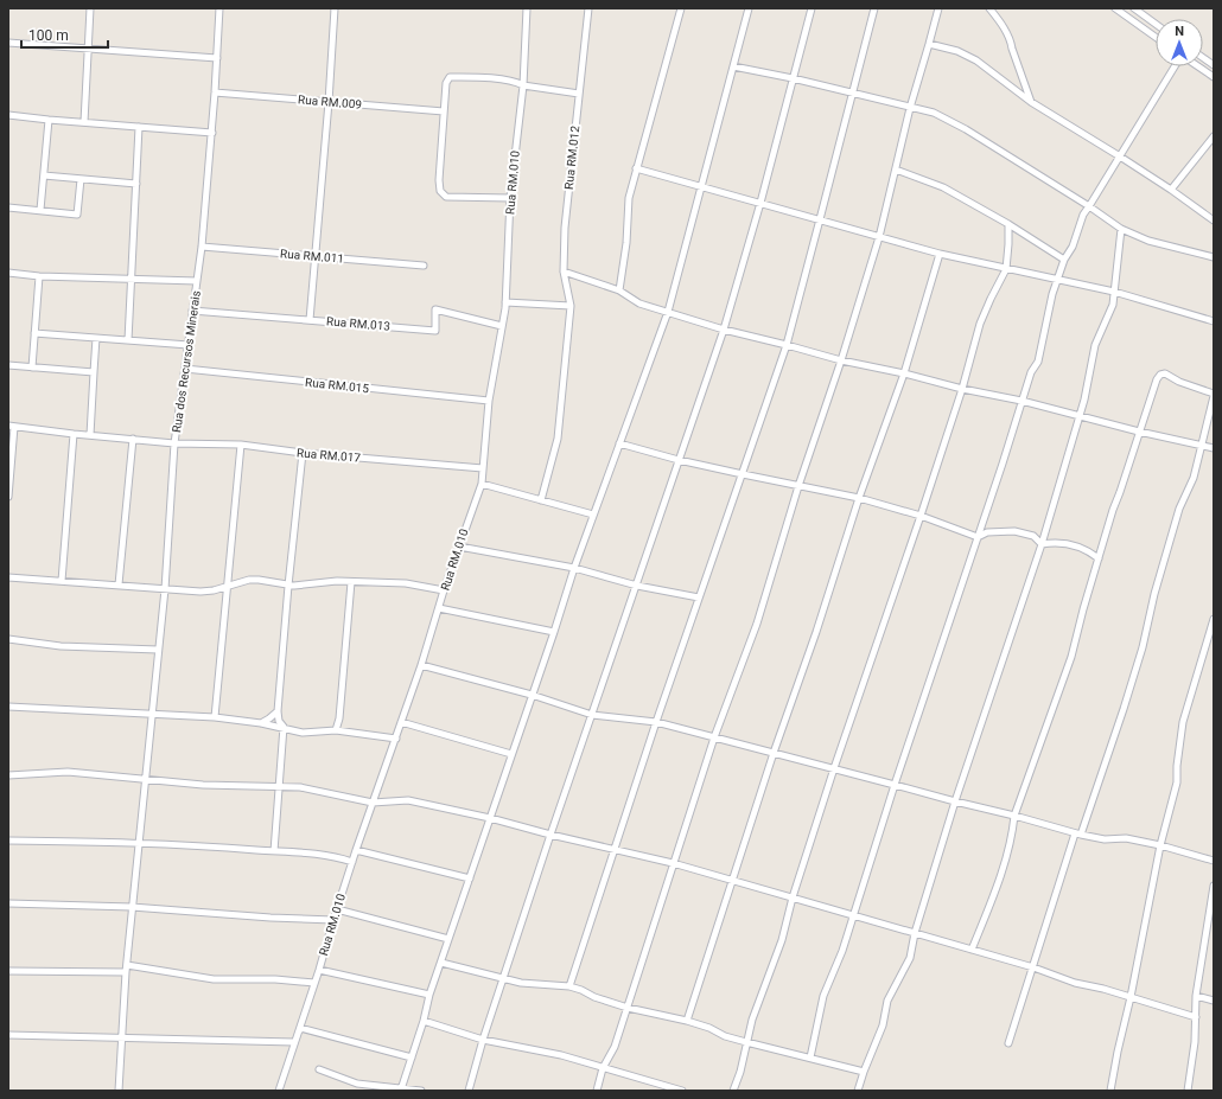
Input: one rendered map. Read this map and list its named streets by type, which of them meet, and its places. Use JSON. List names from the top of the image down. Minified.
{"streets":{"street":["Rua RM.009","Rua RM.012","Rua RM.010","Rua RM.011","Rua RM.013","Rua dos Recursos Minerais","Rua RM.015","Rua RM.017"]},"crossings":[["Rua RM.009","Rua dos Recursos Minerais"],["Rua RM.010","Rua RM.013"],["Rua RM.010","Rua RM.015"],["Rua RM.010","Rua RM.017"],["Rua RM.011","Rua dos Recursos Minerais"],["Rua RM.013","Rua dos Recursos Minerais"],["Rua dos Recursos Minerais","Rua RM.015"],["Rua dos Recursos Minerais","Rua RM.017"]],"scale_bar":"100 m","north":"top"}
